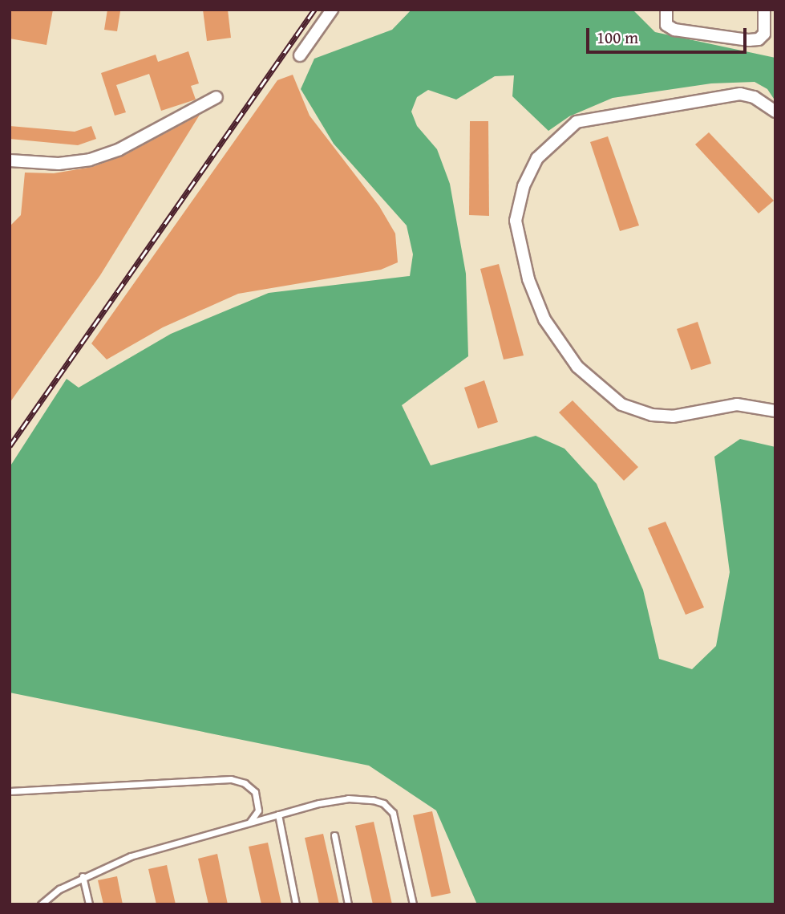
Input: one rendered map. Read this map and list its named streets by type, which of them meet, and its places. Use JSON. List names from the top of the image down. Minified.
{"scale_bar":"100 m"}
